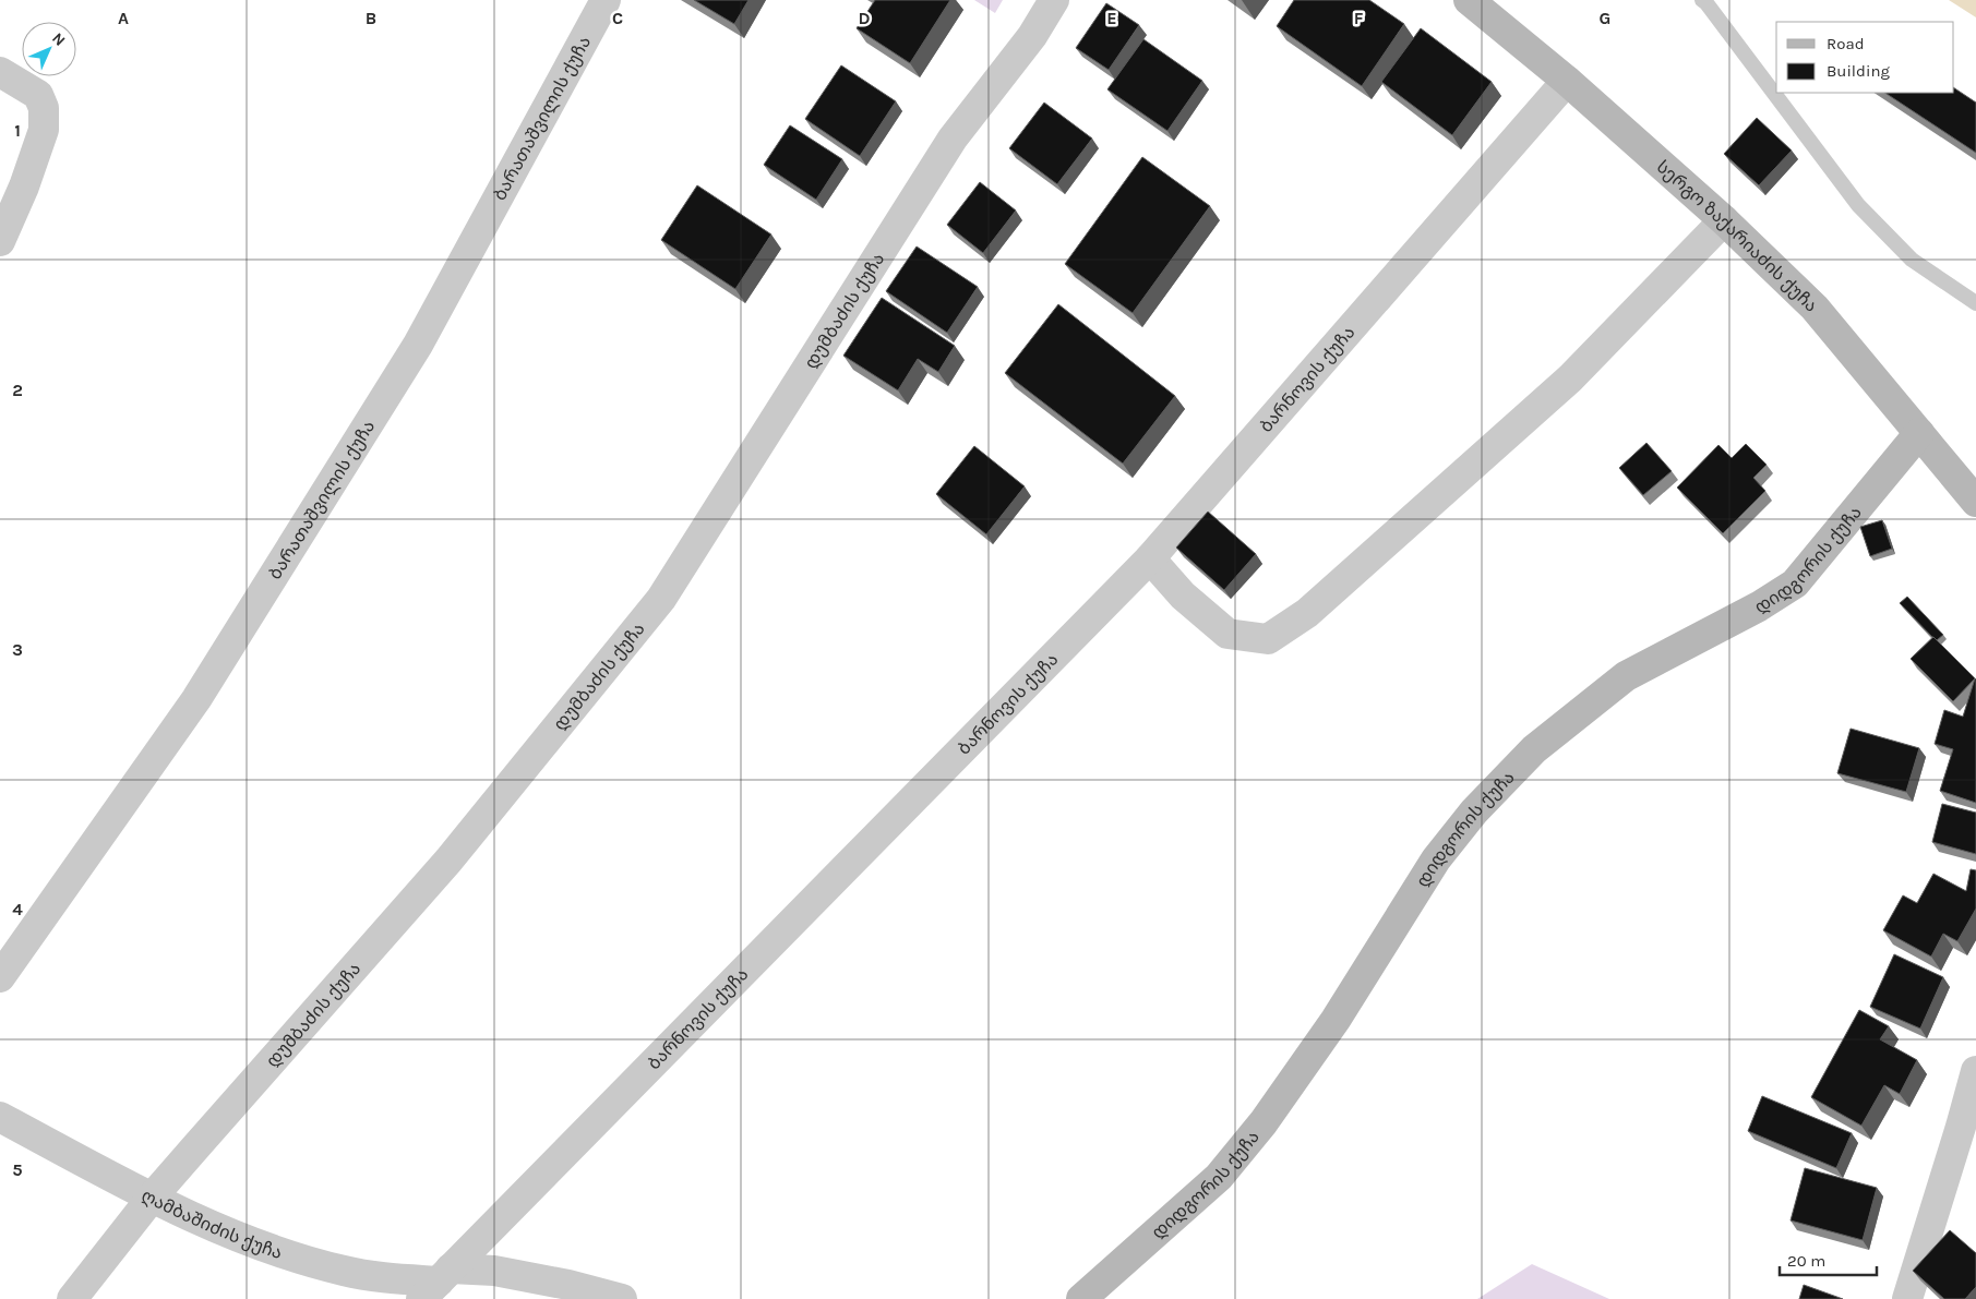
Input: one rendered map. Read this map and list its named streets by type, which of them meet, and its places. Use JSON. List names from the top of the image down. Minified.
{"streets":{"street":["ბარათაშვილის ქუჩა","სერგო ზაქარიაძის ქუჩა","დუმბაძის ქუჩა","ბარნოვის ქუჩა","დიდგორის ქუჩა","ღამბაშიძის ქუჩა"]},"crossings":[["სერგო ზაქარიაძის ქუჩა","ბარნოვის ქუჩა"],["სერგო ზაქარიაძის ქუჩა","დიდგორის ქუჩა"],["დუმბაძის ქუჩა","ღამბაშიძის ქუჩა"],["ბარნოვის ქუჩა","ღამბაშიძის ქუჩა"]],"legend":["Road","Building"],"scale_bar":"20 m","north":"top right","grid":{"columns":["A","B","C","D","E","F","G"],"rows":["1","2","3","4","5"]}}
